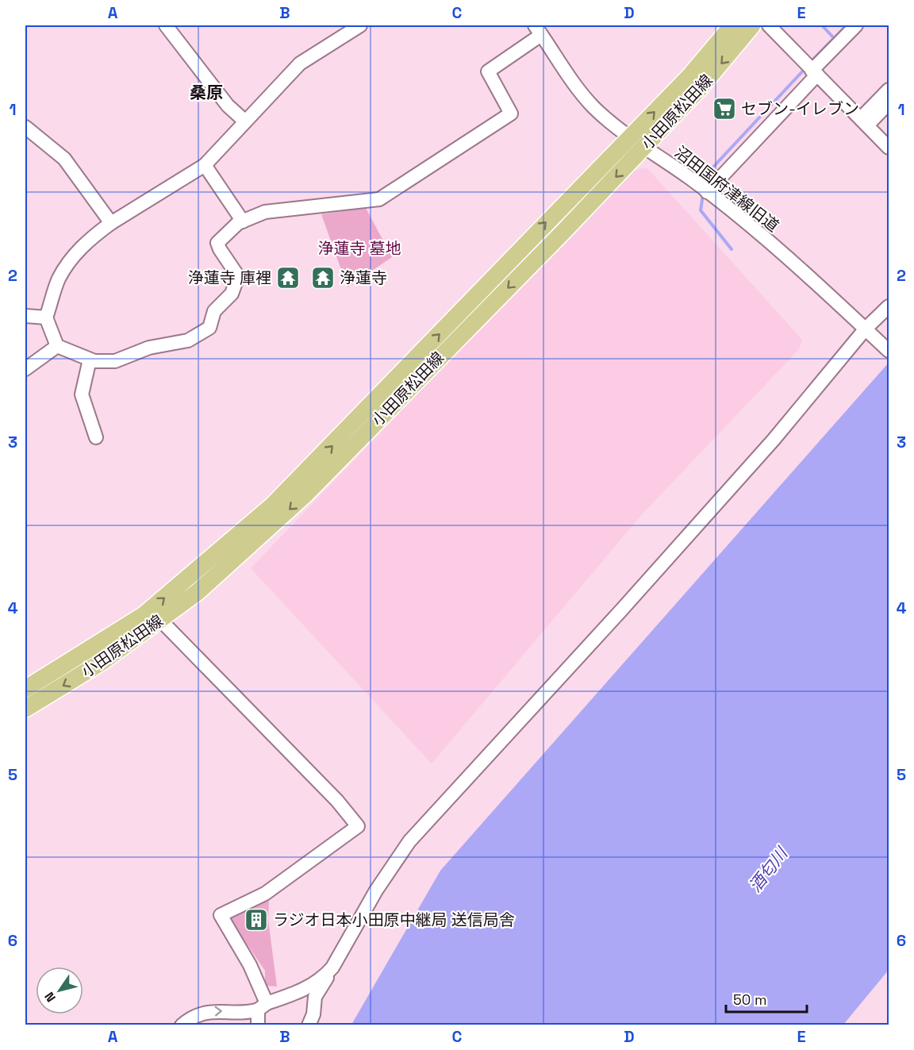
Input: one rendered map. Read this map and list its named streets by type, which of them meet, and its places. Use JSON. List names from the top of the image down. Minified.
{"streets":{"main road":["小田原松田線"],"street":["沼田国府津線旧道"]},"crossings":[["小田原松田線","沼田国府津線旧道"]],"districts":["桑原"],"water":["酒匂川"],"parks":["浄蓮寺 墓地"],"places":{"supermarket":["セブン-イレブン"],"temple":["浄蓮寺 庫裡","浄蓮寺"],"building":["ラジオ日本小田原中継局 送信局舎"]},"scale_bar":"50 m","north":"bottom left","grid":{"columns":["A","B","C","D","E"],"rows":["1","2","3","4","5","6"]}}
